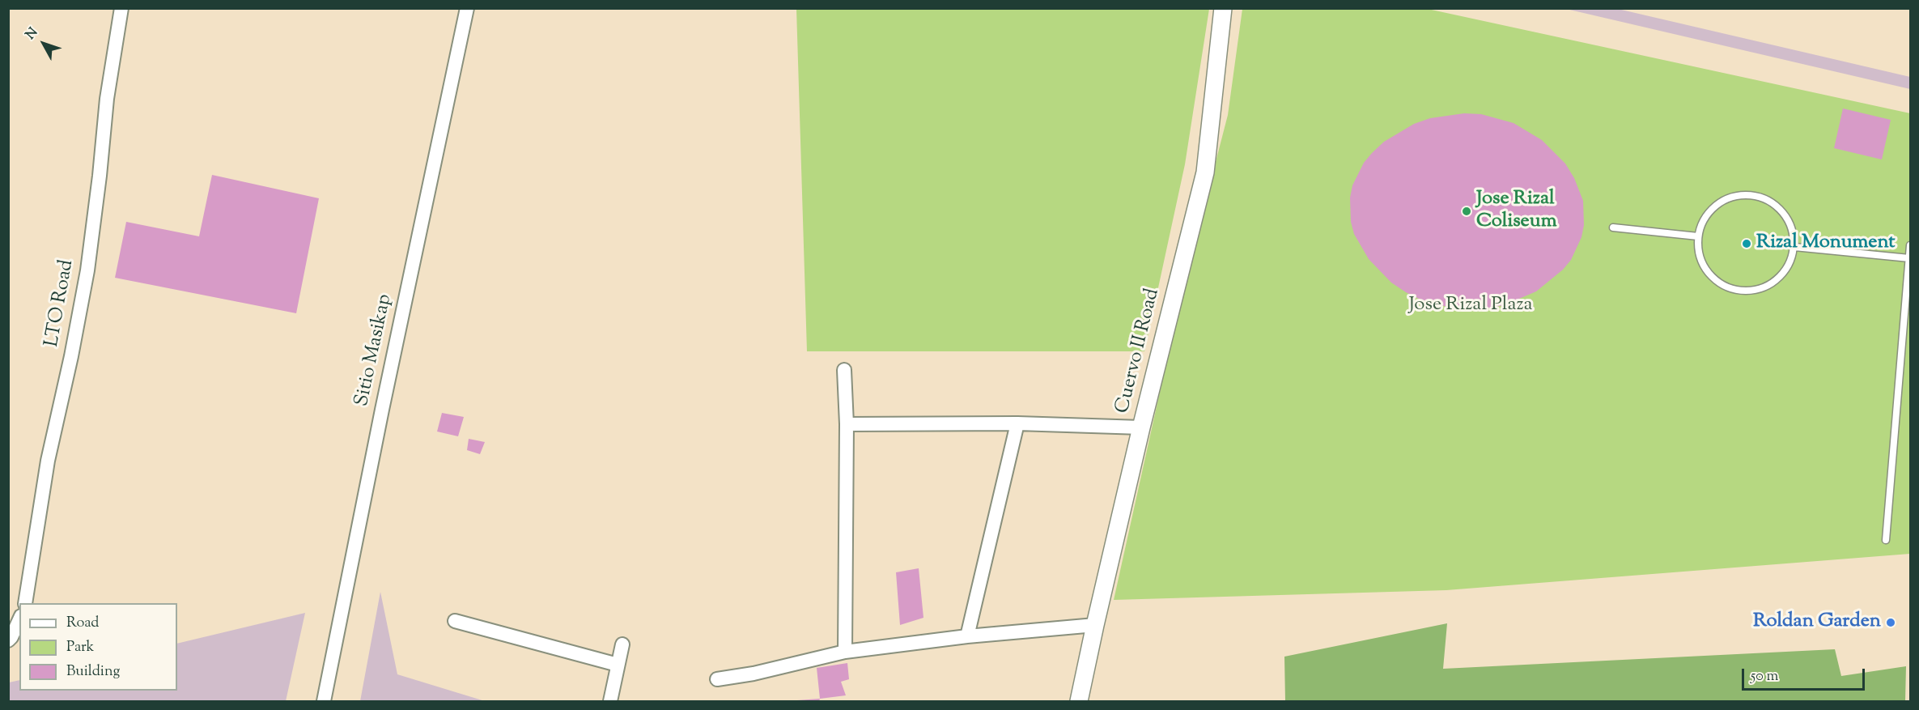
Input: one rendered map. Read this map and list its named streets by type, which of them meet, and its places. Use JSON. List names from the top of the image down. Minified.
{"streets":{"street":["LTO Road","Sitio Masikap","Cuervo II Road"]},"parks":["Jose Rizal Plaza"],"places":["Jose Rizal Coliseum","Rizal Monument","Roldan Garden"],"legend":["Road","Park","Building"],"scale_bar":"50 m","north":"top left"}
